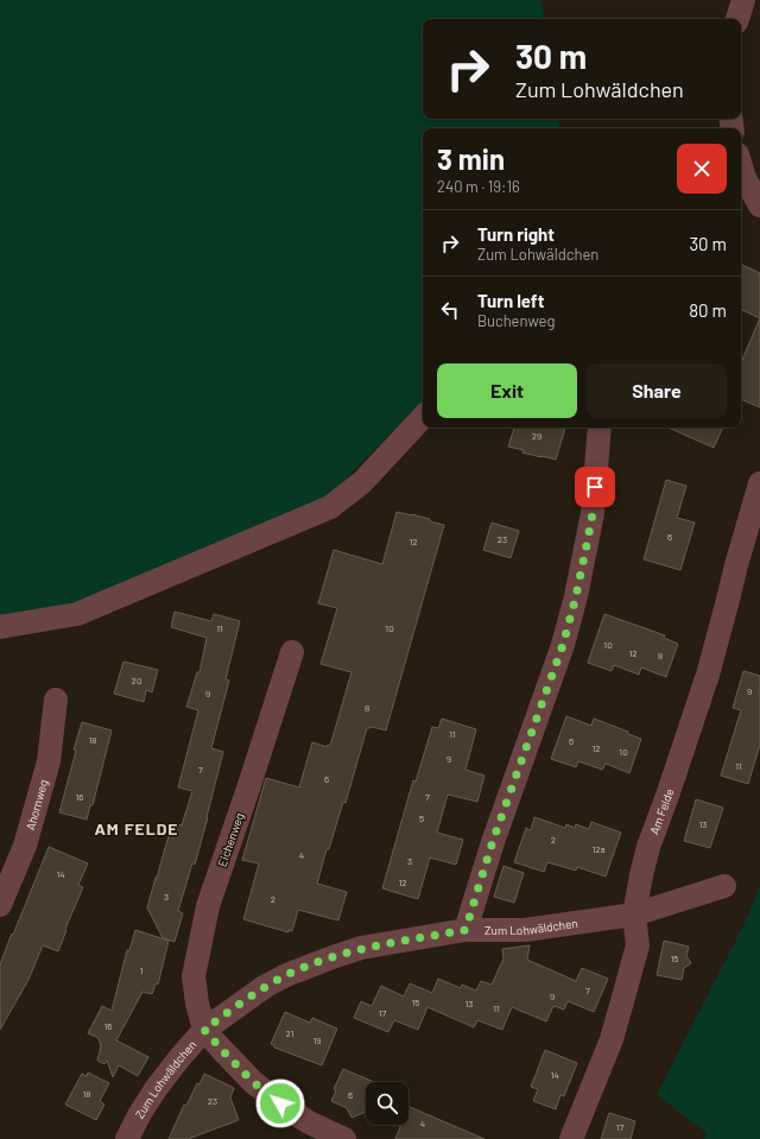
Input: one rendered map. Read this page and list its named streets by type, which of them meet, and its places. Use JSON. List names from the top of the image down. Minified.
{"streets":{"street":["Ahornweg","Am Felde","Eichenweg","Zum Lohwäldchen"]},"crossings":[["Am Felde","Zum Lohwäldchen"],["Eichenweg","Zum Lohwäldchen"]],"districts":["AM FELDE"],"house_numbers":["29","6","23","12","11","10","10","12","8","20","9","9","8","11","18","6","12","10","9","11","7","6","16","7","5","13","2","12a","4","3","14","12","3","2","15","1","7","9","15","13","11","17","16","21","19","14","18","6","23","4","17"],"page":{"turn":["30 m","Zum Lohwäldchen"],"heading":["3 min","240 m · 19:16"],"list":[{"name":"Turn right","note":"Zum Lohwäldchen","value":"30 m"},{"name":"Turn left","note":"Buchenweg","value":"80 m"}],"buttons":["Exit","Share"]}}
